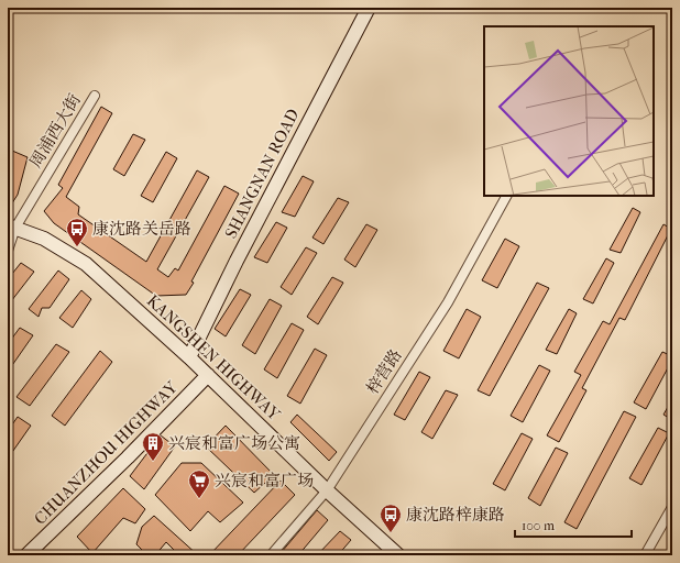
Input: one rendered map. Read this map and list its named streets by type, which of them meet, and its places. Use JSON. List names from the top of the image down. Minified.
{"streets":{"street":["周浦西大街","SHANGNAN ROAD","KANGSHEN HIGHWAY","梓营路","CHUANZHOU HIGHWAY"]},"crossings":[["周浦西大街","KANGSHEN HIGHWAY"],["SHANGNAN ROAD","KANGSHEN HIGHWAY"],["KANGSHEN HIGHWAY","梓营路"],["KANGSHEN HIGHWAY","CHUANZHOU HIGHWAY"]],"places":{"bus stop":["康沈路关岳路","康沈路梓康路"],"building":["兴宸和富广场公寓"],"supermarket":["兴宸和富广场"]},"scale_bar":"100 m"}
